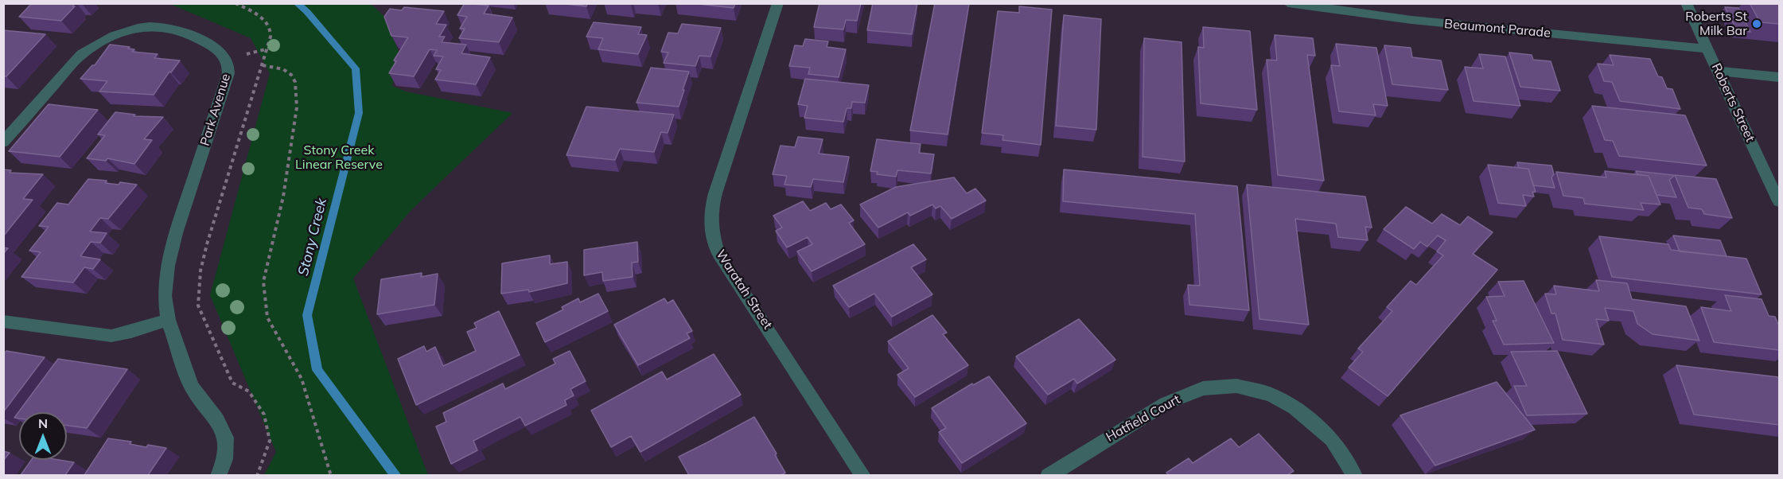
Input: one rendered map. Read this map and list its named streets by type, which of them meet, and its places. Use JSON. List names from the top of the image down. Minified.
{"streets":{"street":["Beaumont Parade","Roberts Street","Park Avenue","Waratah Street","Hatfield Court"]},"crossings":[["Beaumont Parade","Roberts Street"]],"water":["Stony Creek"],"parks":["Stony Creek Linear Reserve"],"places":["Roberts St Milk Bar"],"north":"top"}
